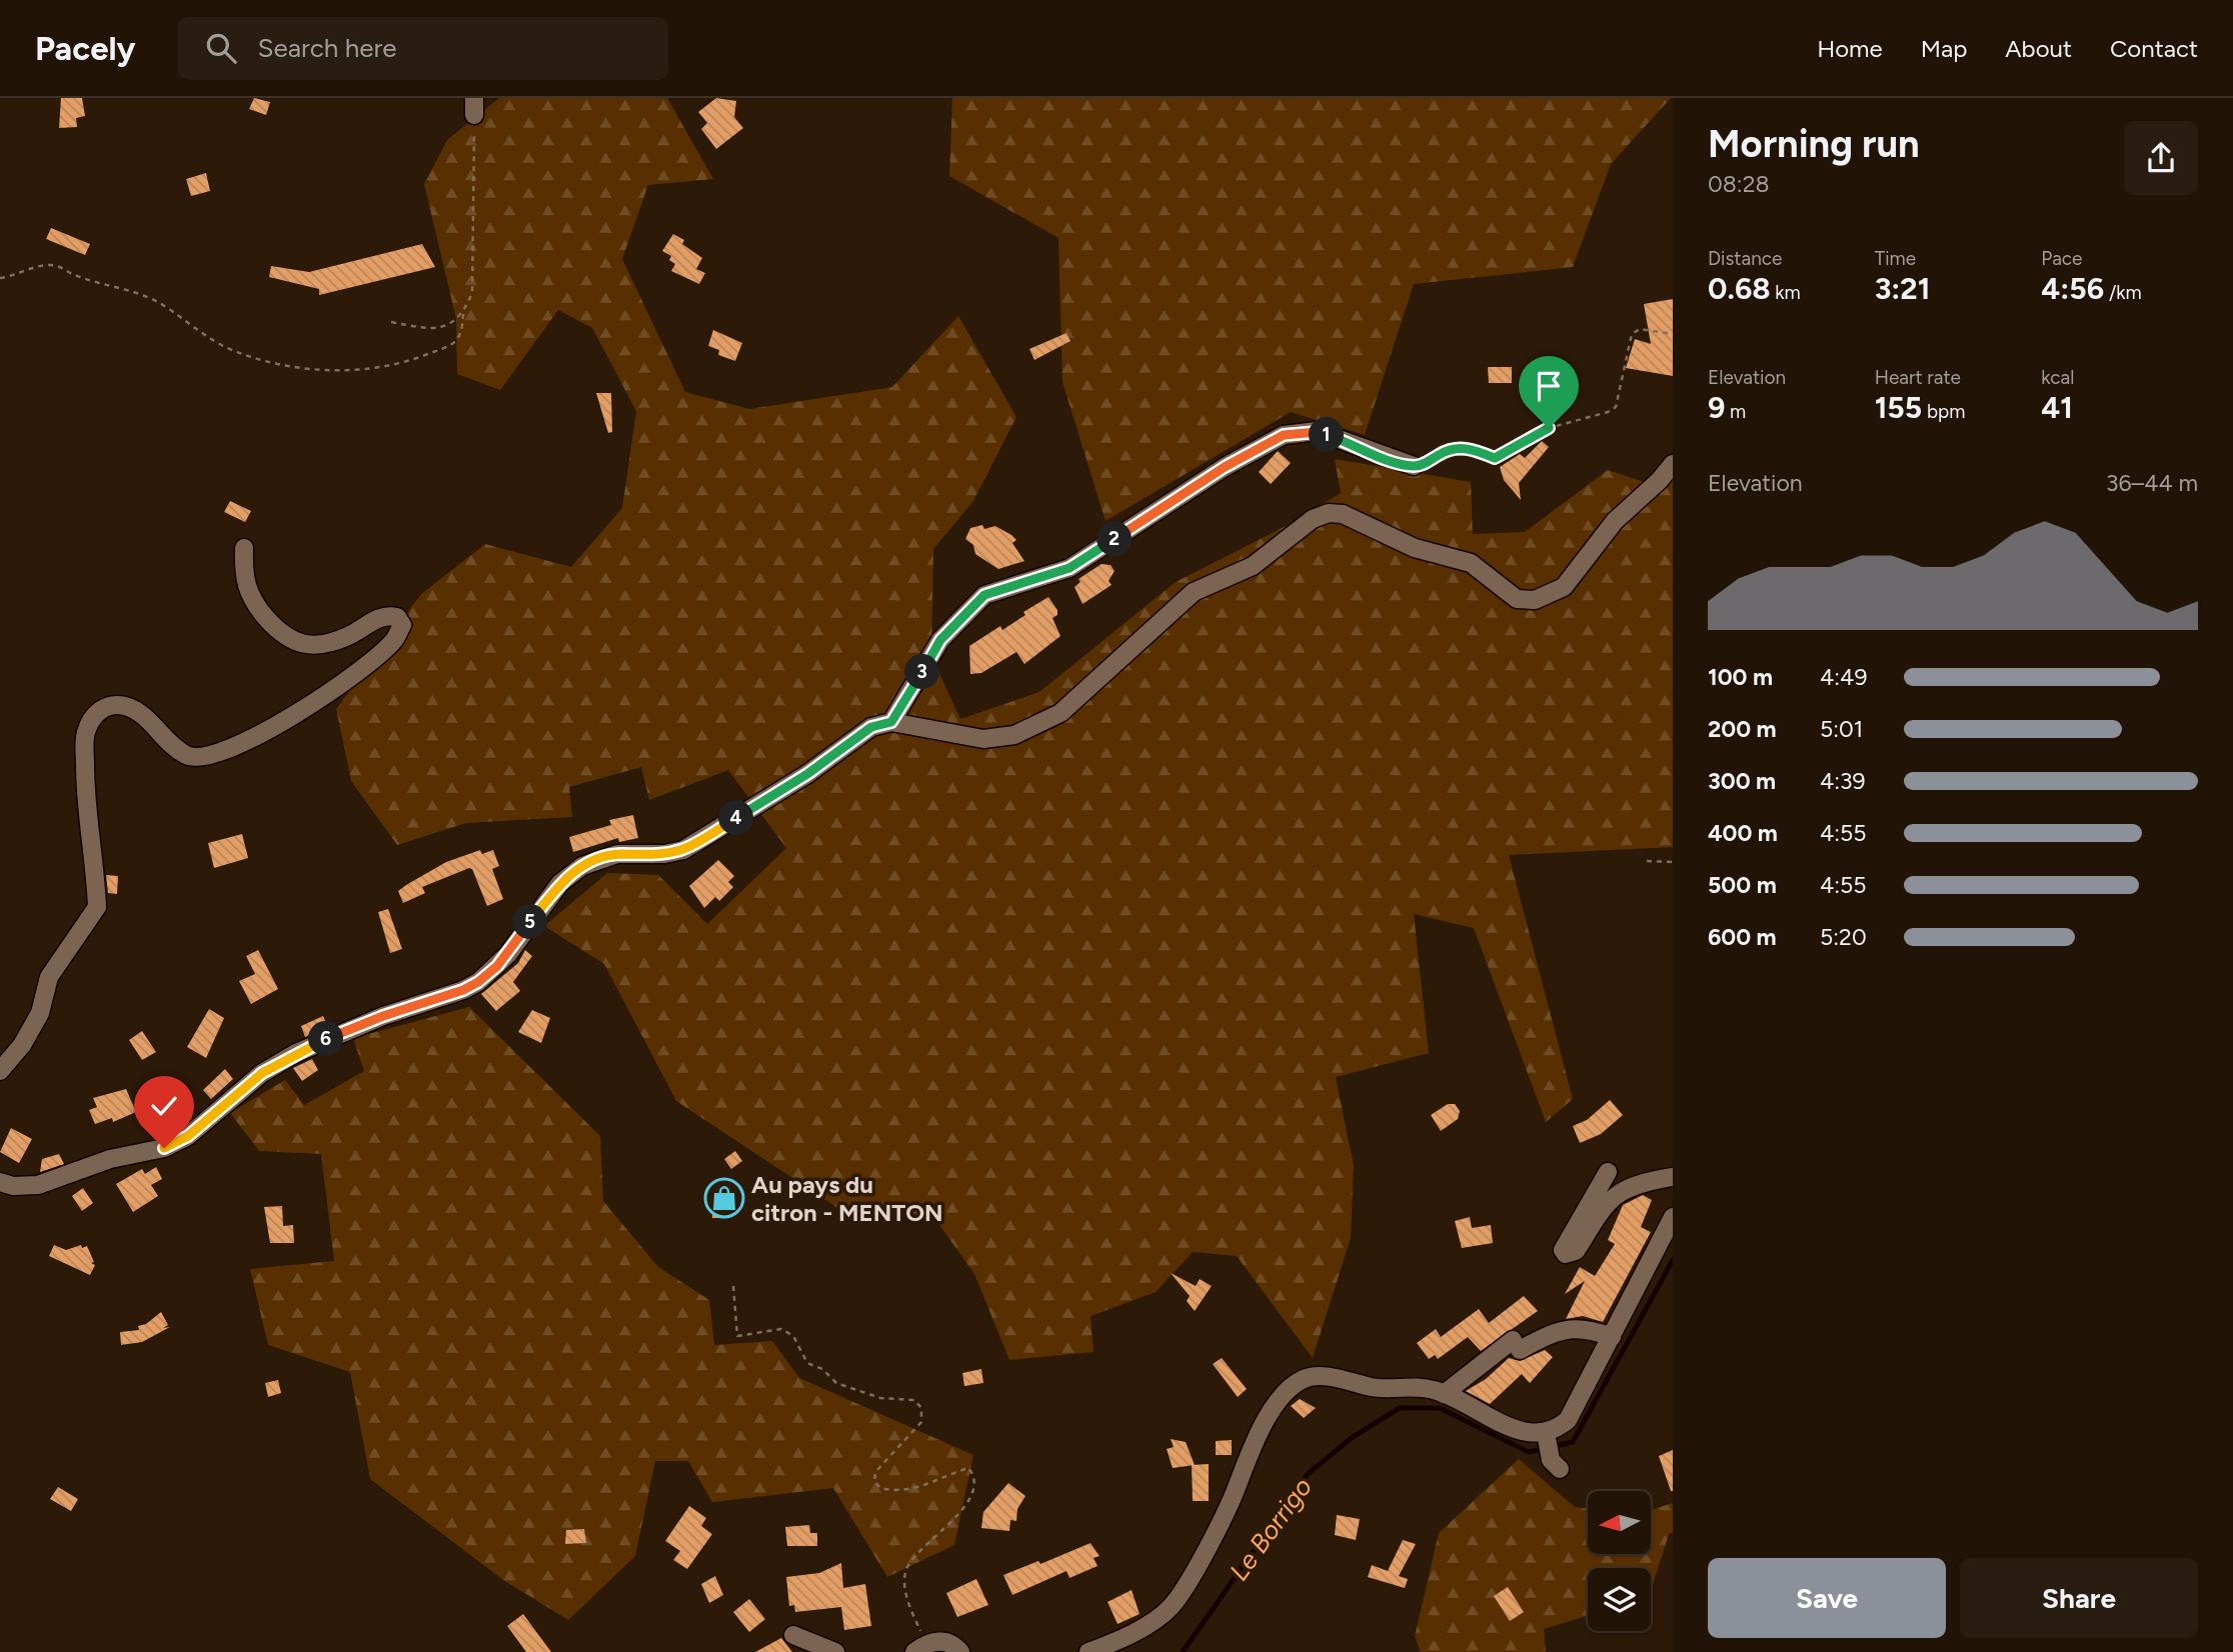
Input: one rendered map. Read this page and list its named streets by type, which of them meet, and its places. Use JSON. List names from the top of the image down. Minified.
{"water":["Le Borrigo"],"places":{"shop":["Au pays du citron - MENTON"]},"north":"left","page":{"header":"Pacely","search":"Search here","nav":["Home","Map","About","Contact"],"heading":["Morning run","08:28"],"stats":[["Distance","0.68 km"],["Time","3:21"],["Pace","4:56 /km"],["Elevation","9 m"],["Heart rate","155 bpm"],["kcal","41"]],"pins":["1","2","3","4","5","6"],"chart":["Elevation","36–44 m"],"list":[{"name":"100 m","note":"4:49"},{"name":"200 m","note":"5:01"},{"name":"300 m","note":"4:39"},{"name":"400 m","note":"4:55"},{"name":"500 m","note":"4:55"},{"name":"600 m","note":"5:20"}],"buttons":["Save","Share"]}}
